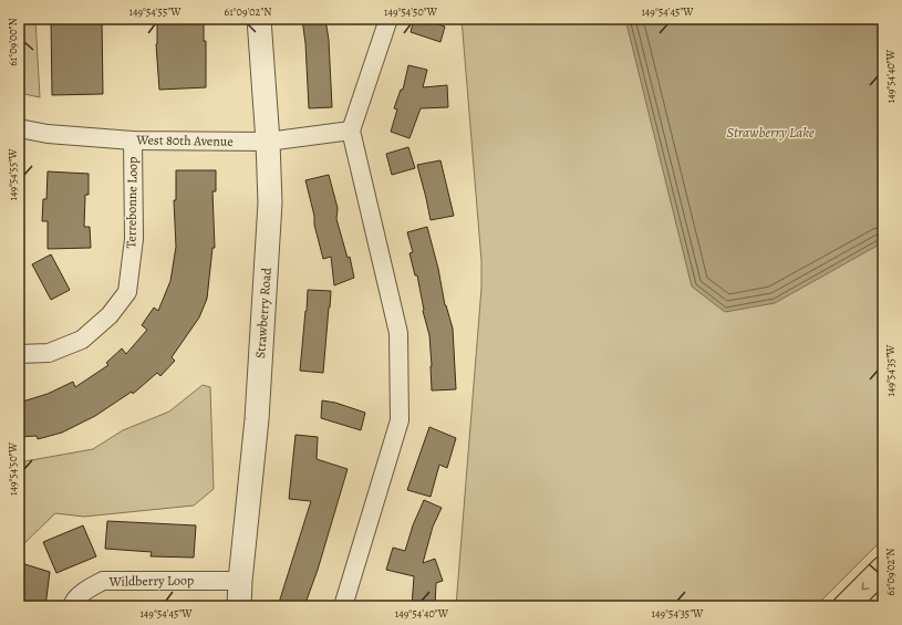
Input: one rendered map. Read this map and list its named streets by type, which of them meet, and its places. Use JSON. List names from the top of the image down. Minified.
{"streets":{"street":["West 80th Avenue","Terrebonne Loop","Strawberry Road","Wildberry Loop"]},"crossings":[["West 80th Avenue","Terrebonne Loop"],["West 80th Avenue","Strawberry Road"],["Strawberry Road","Wildberry Loop"]],"water":["Strawberry Lake"],"coordinates":["149°54'55\"W","61°09'02\"N","149°54'50\"W","149°54'45\"W","61°09'00\"N","149°54'40\"W","149°54'35\"W"]}
